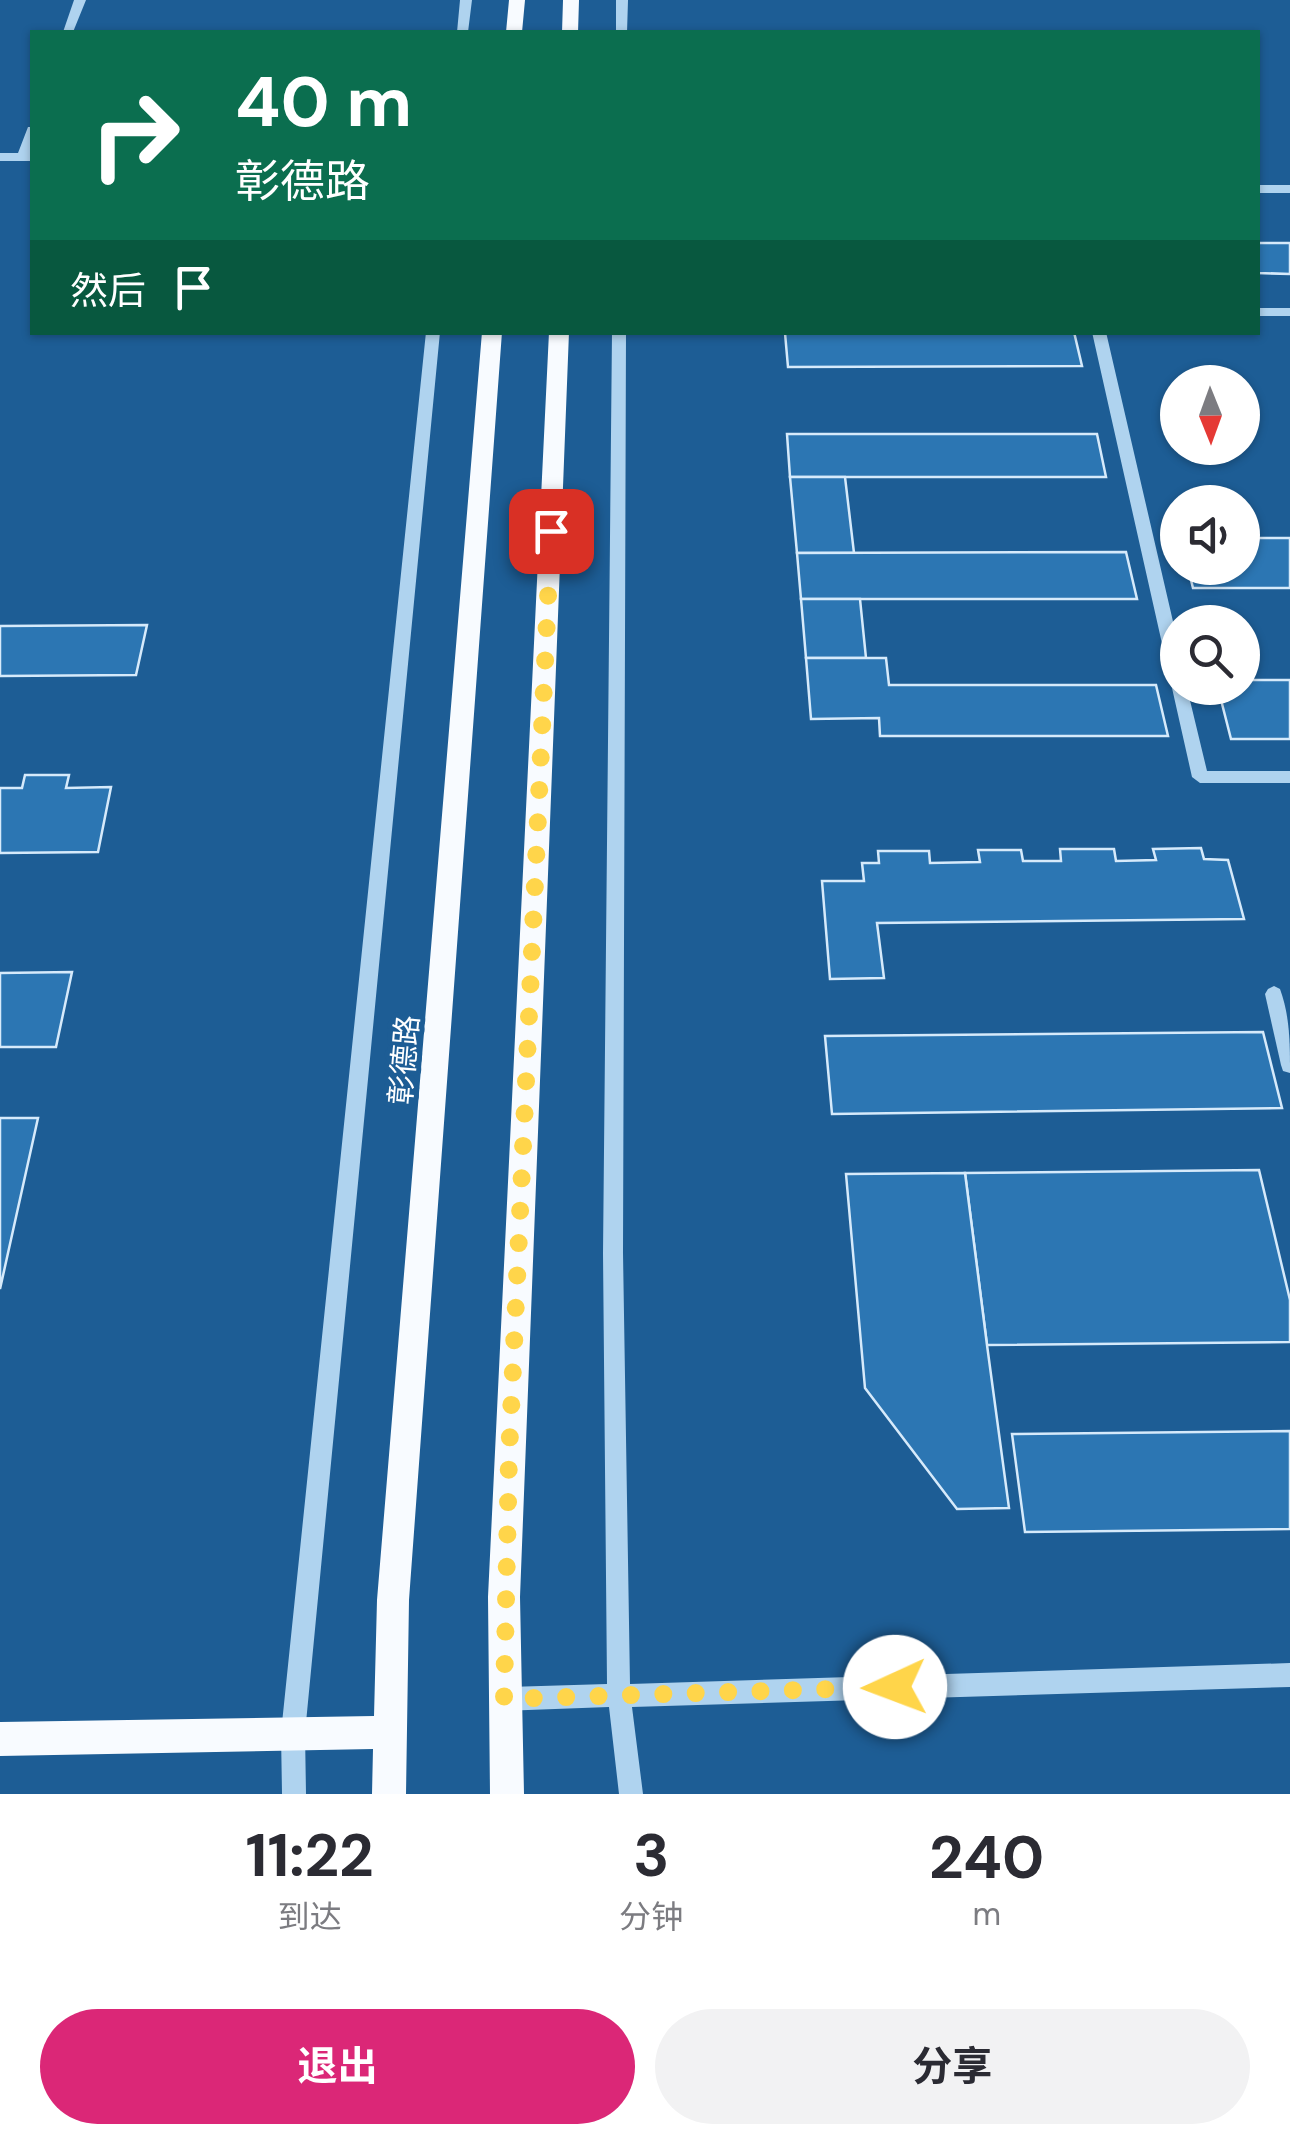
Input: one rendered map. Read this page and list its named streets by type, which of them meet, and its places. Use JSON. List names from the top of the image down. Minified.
{"streets":{"main road":["彰德路"]},"north":"bottom","page":{"turn":["40 m","彰德路"],"then":"然后","eta":["11:22","到达","3","分钟","240","m"],"buttons":["退出","分享"]}}
